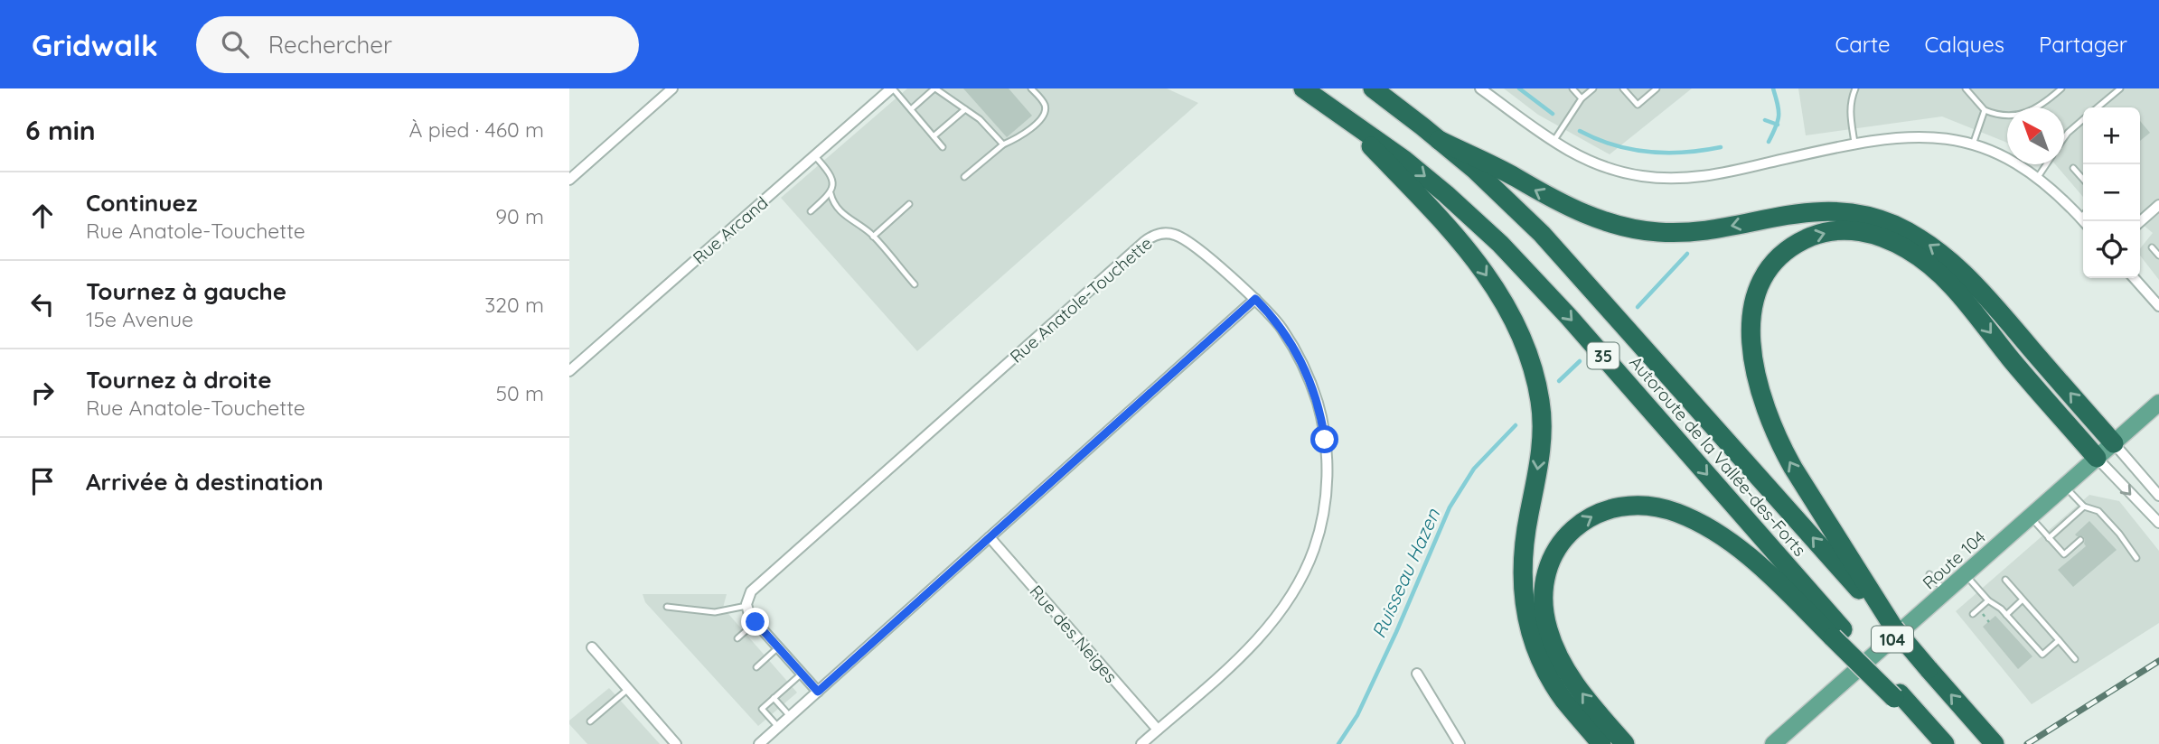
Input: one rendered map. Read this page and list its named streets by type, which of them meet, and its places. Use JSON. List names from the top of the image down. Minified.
{"streets":{"highway":["35","Autoroute de la Vallée-des-Forts"],"main road":["Route 104","104"],"street":["Rue Arcand","Rue Anatole-Touchette","Rue des Neiges"]},"crossings":[["Rue Anatole-Touchette","Rue des Neiges"]],"water":["Ruisseau Hazen"],"north":"top left","page":{"header":"Gridwalk","search":"Rechercher","nav":["Carte","Calques","Partager"],"heading":["6 min","À pied · 460 m"],"map_buttons":["+","−"],"list":[["Continuez","Rue Anatole-Touchette","90 m"],["Tournez à gauche","15e Avenue","320 m"],["Tournez à droite","Rue Anatole-Touchette","50 m"],"Arrivée à destination"]}}
